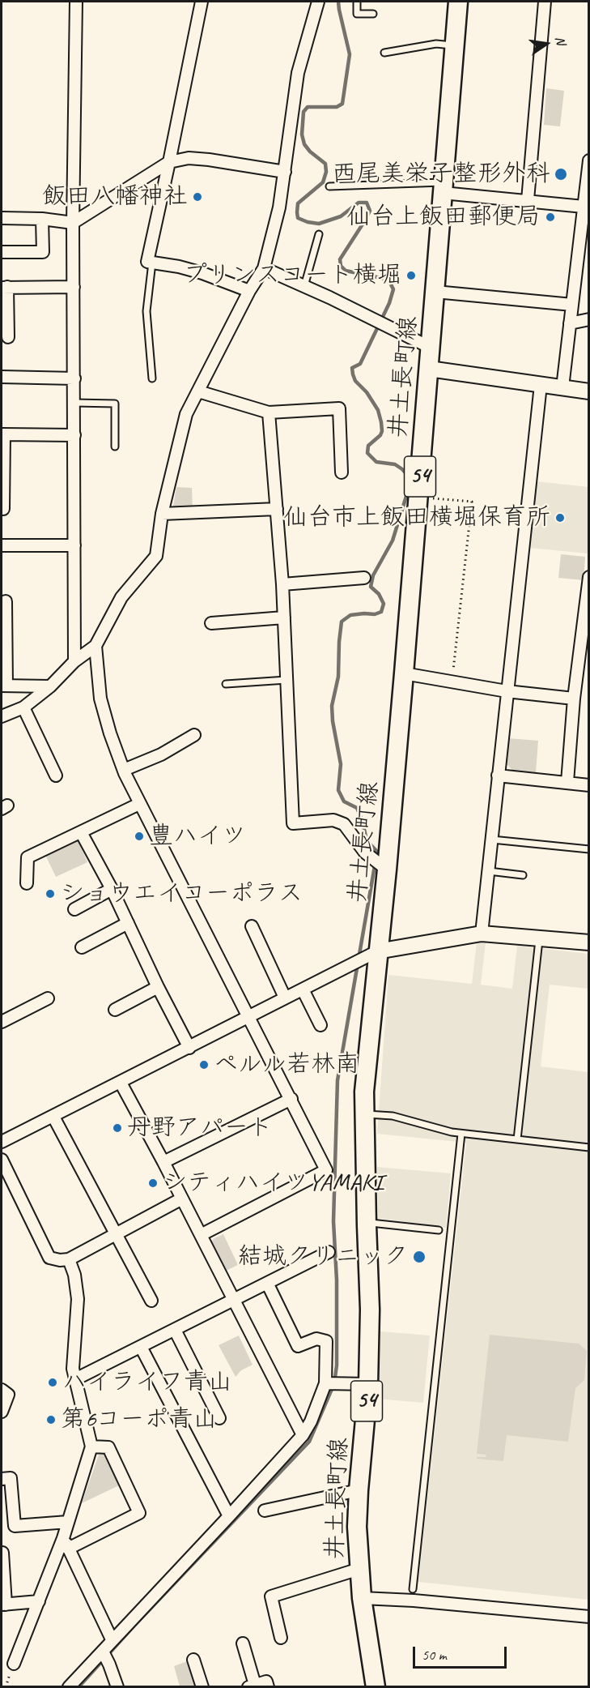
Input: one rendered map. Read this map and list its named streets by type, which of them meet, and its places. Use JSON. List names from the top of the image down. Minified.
{"streets":{"main road":["井土長町線","54"]},"places":["西尾美栄子整形外科","飯田八幡神社","仙台上飯田郵便局","プリンスコート横堀","仙台市上飯田横堀保育所","豊ハイツ","ショウエイコーポラス","ペルル若林南","丹野アパート","シティハイツYAMAKI","結城クリニック","ハイライフ青山","第6コーポ青山"],"scale_bar":"50 m","north":"right"}
